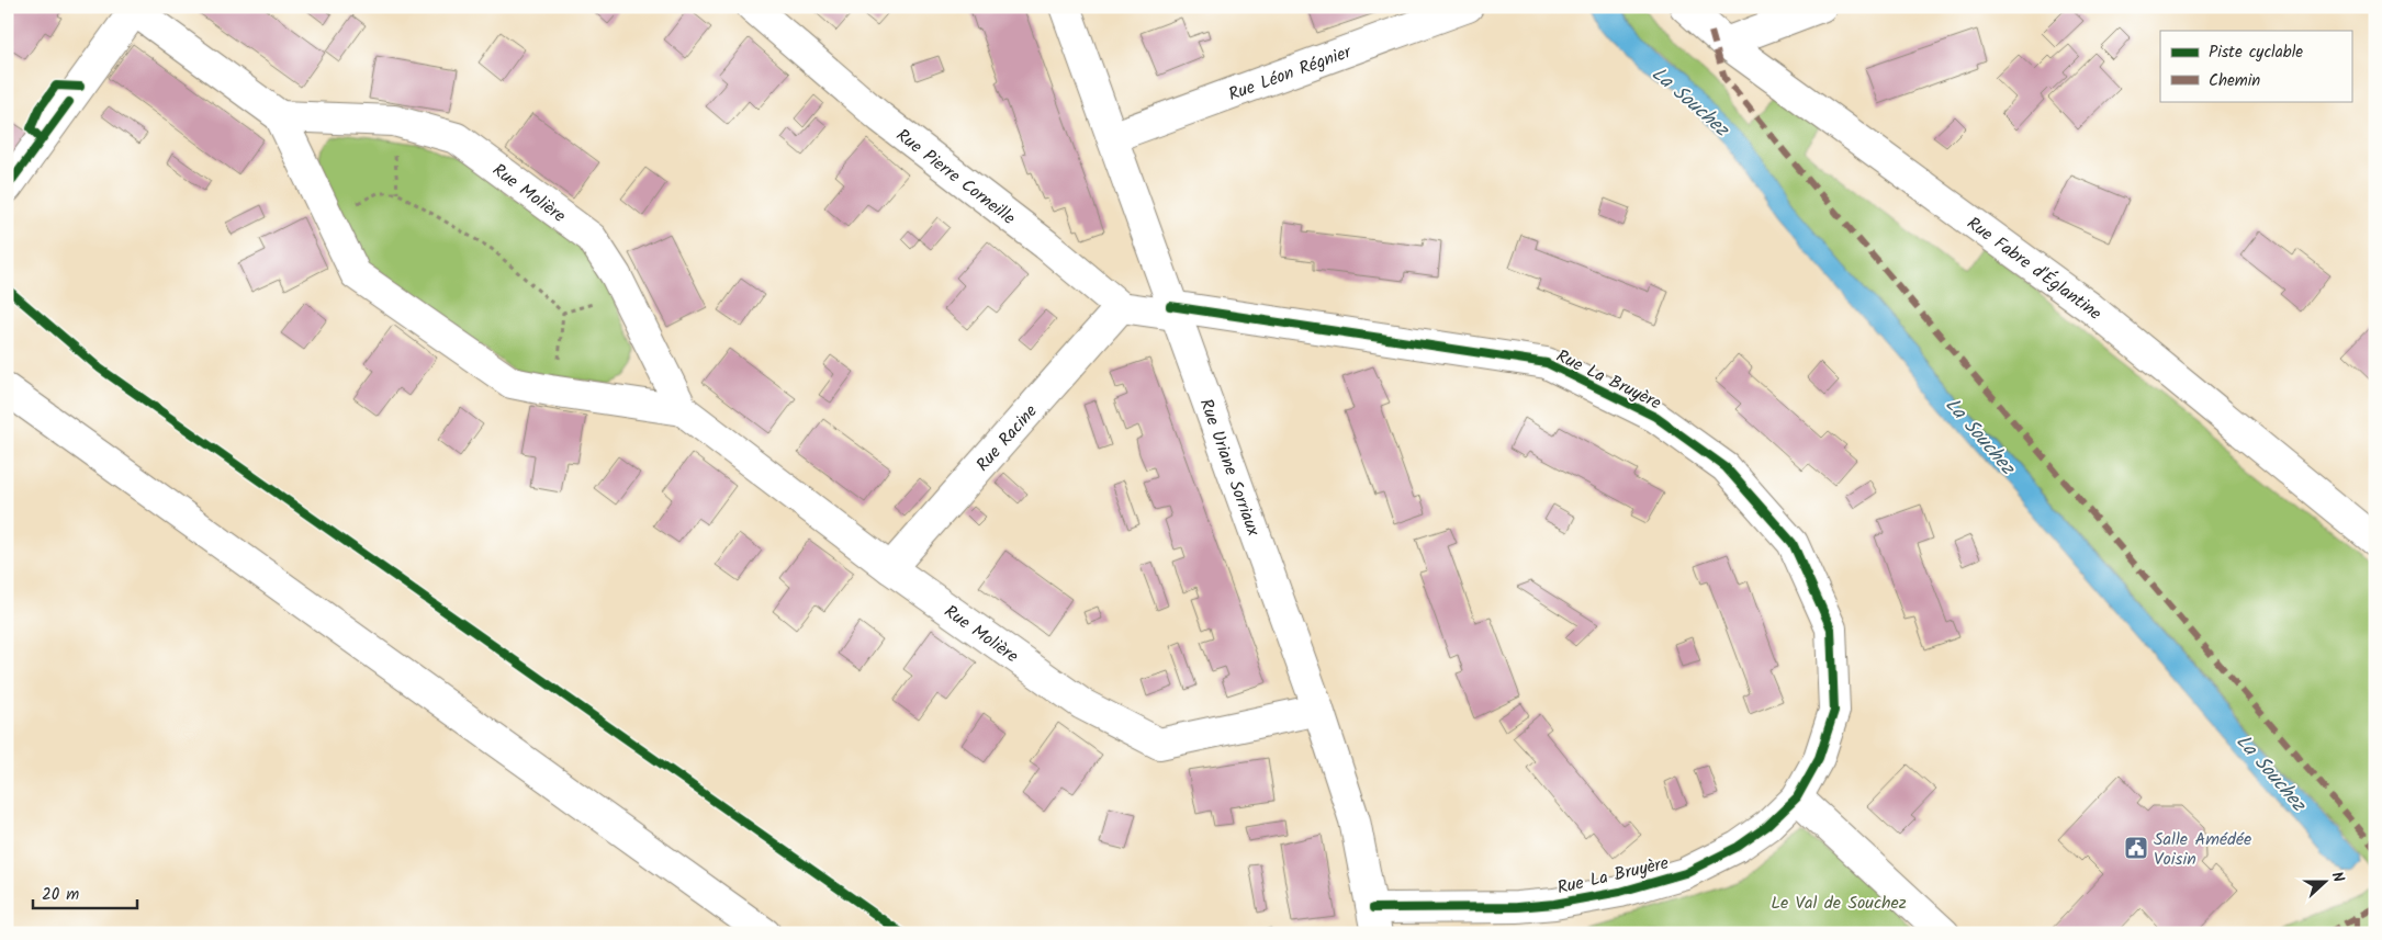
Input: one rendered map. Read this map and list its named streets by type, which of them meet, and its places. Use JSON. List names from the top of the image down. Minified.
{"streets":{"street":["Rue Léon Régnier","Rue Pierre Corneille","Rue Molière","Rue Fabre d'Églantine","Rue La Bruyère","Rue Racine","Rue Uriane Sorriaux"]},"crossings":[["Rue Léon Régnier","Rue Uriane Sorriaux"],["Rue Pierre Corneille","Rue Racine"],["Rue Molière","Rue Racine"],["Rue Molière","Rue Uriane Sorriaux"],["Rue La Bruyère","Rue Uriane Sorriaux"]],"water":["La Souchez"],"parks":["Le Val de Souchez"],"places":{"public building":["Salle Amédée Voisin"]},"legend":["Piste cyclable","Chemin"],"scale_bar":"20 m","north":"right"}
